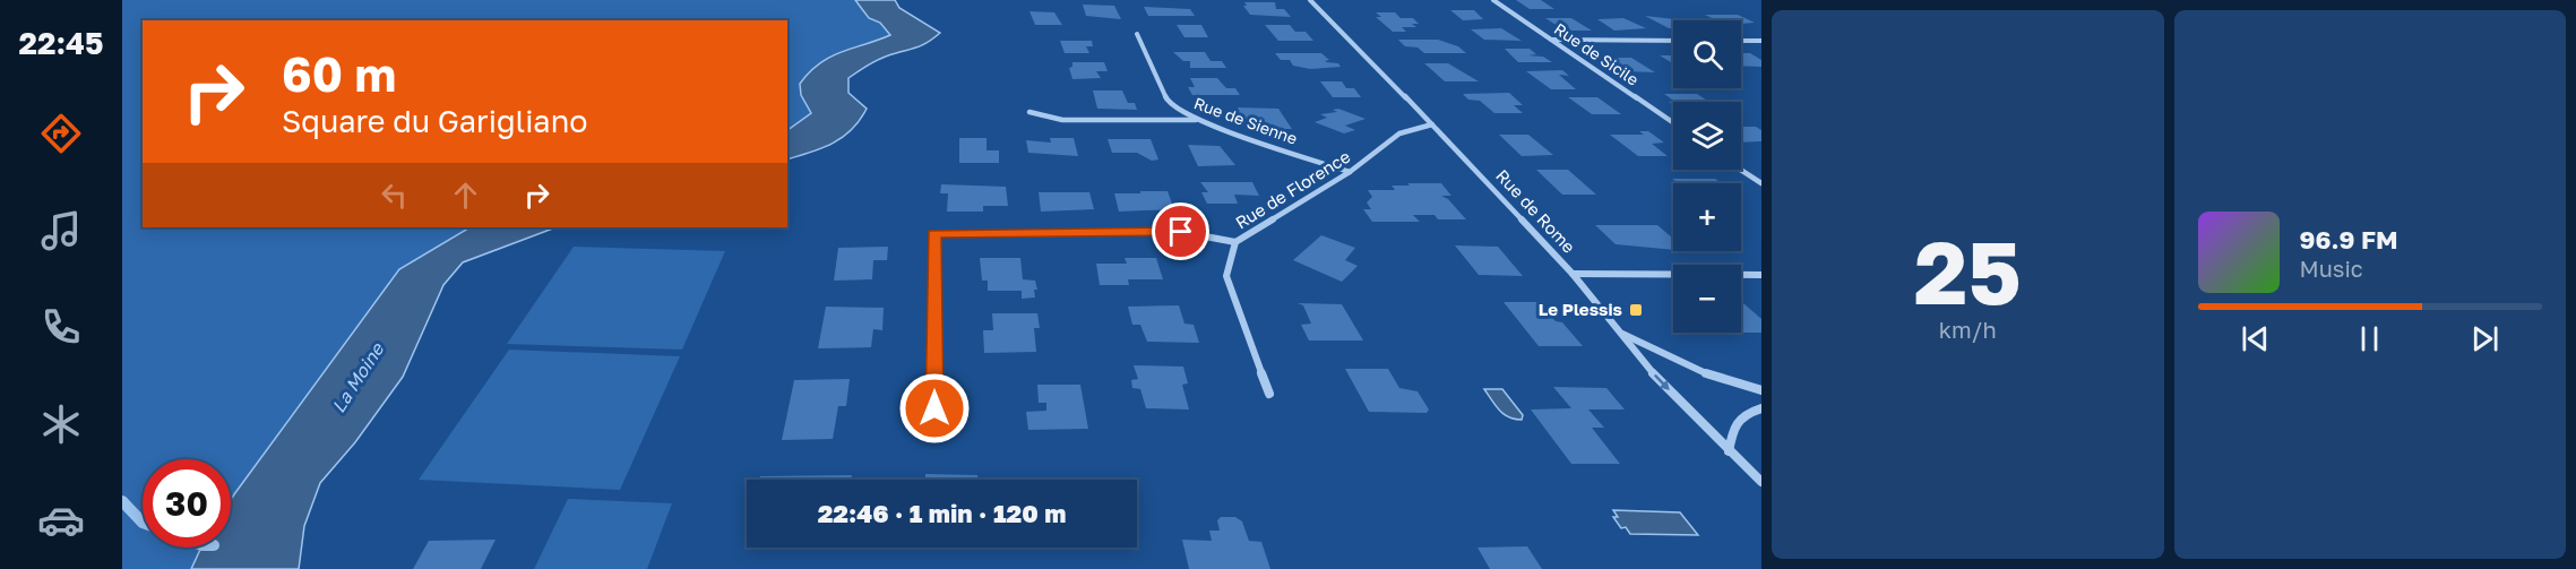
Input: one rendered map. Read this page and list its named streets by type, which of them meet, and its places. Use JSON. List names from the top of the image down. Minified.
{"streets":{"street":["Rue de Sicile","Rue de Sienne","Rue de Florence","Rue de Rome"]},"crossings":[["Rue de Sienne","Rue de Florence"],["Rue de Florence","Rue de Rome"]],"water":["La Moine"],"places":{"transit":["Le Plessis"]},"page":{"tabs":"22:45","tile":["25","km/h"],"map_buttons":["+","−"],"turn":["60 m","Square du Garigliano"],"song":["96.9 FM","Music"],"limit":"30","trip":"22:46 · 1 min · 120 m"}}
